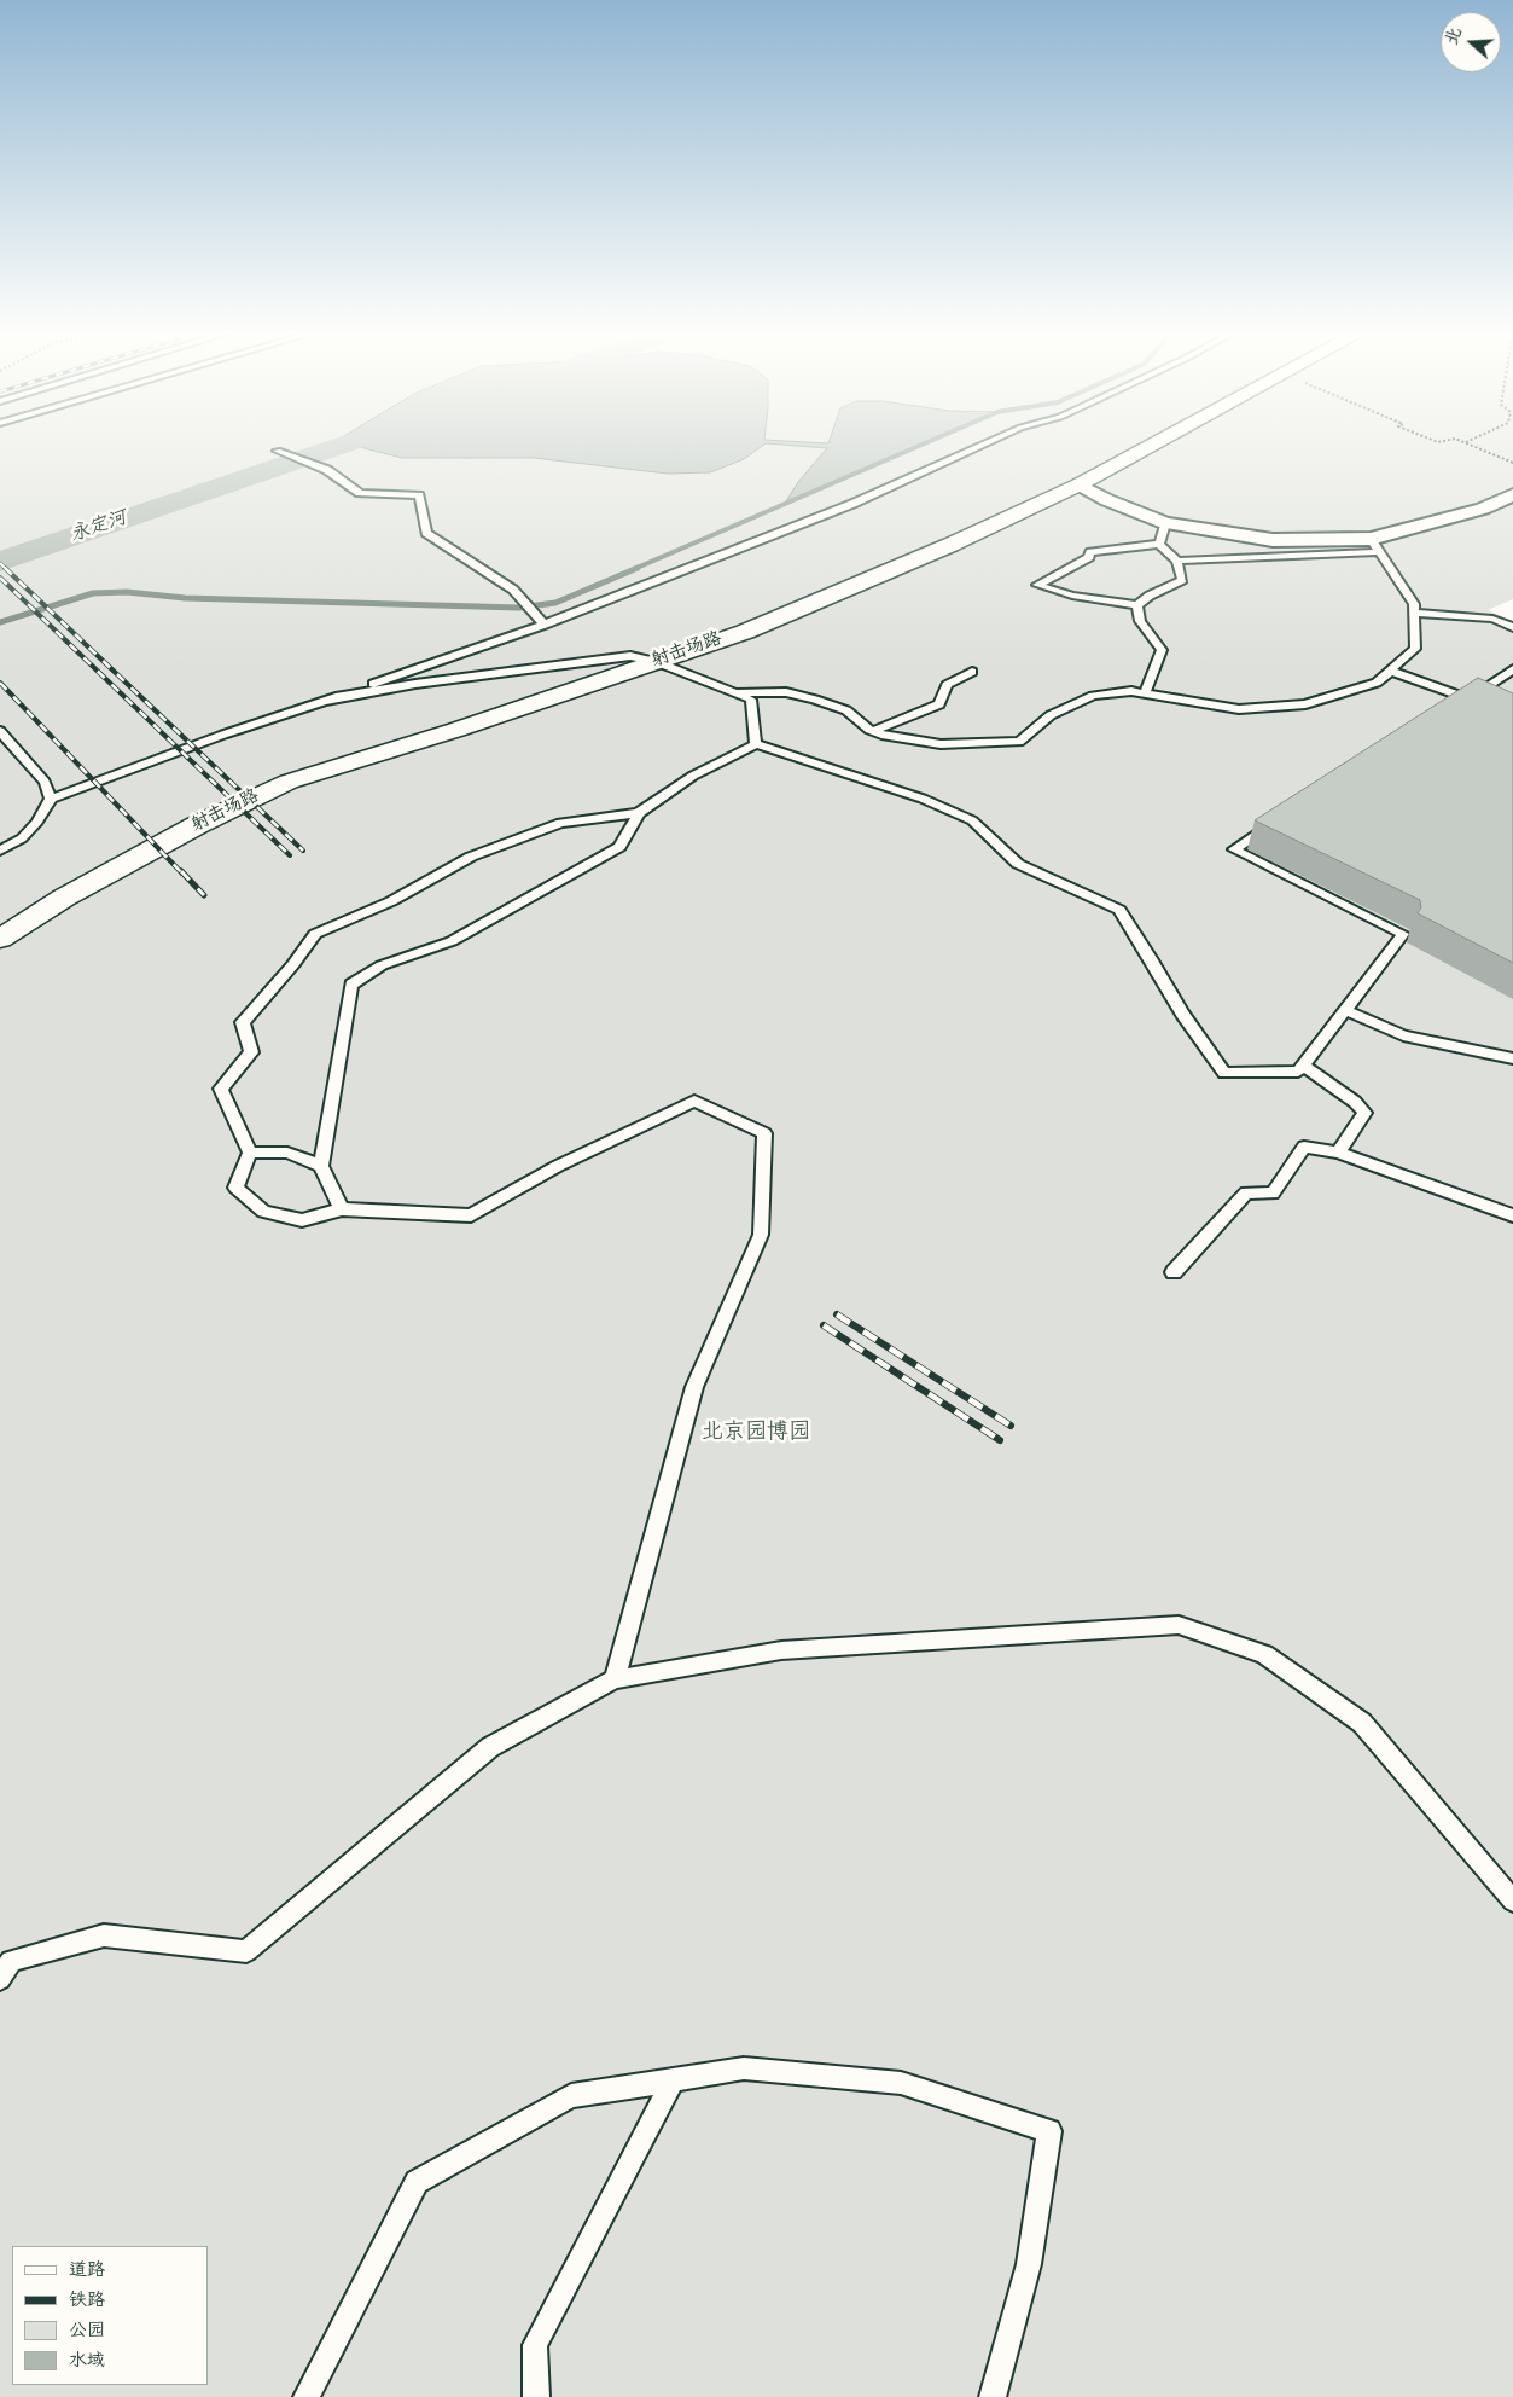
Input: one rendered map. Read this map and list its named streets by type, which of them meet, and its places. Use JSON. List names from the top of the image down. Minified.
{"streets":{"street":["射击场路"]},"water":["永定河"],"parks":["北京园博园"],"legend":["道路","铁路","公园","水域"],"north":"left"}
